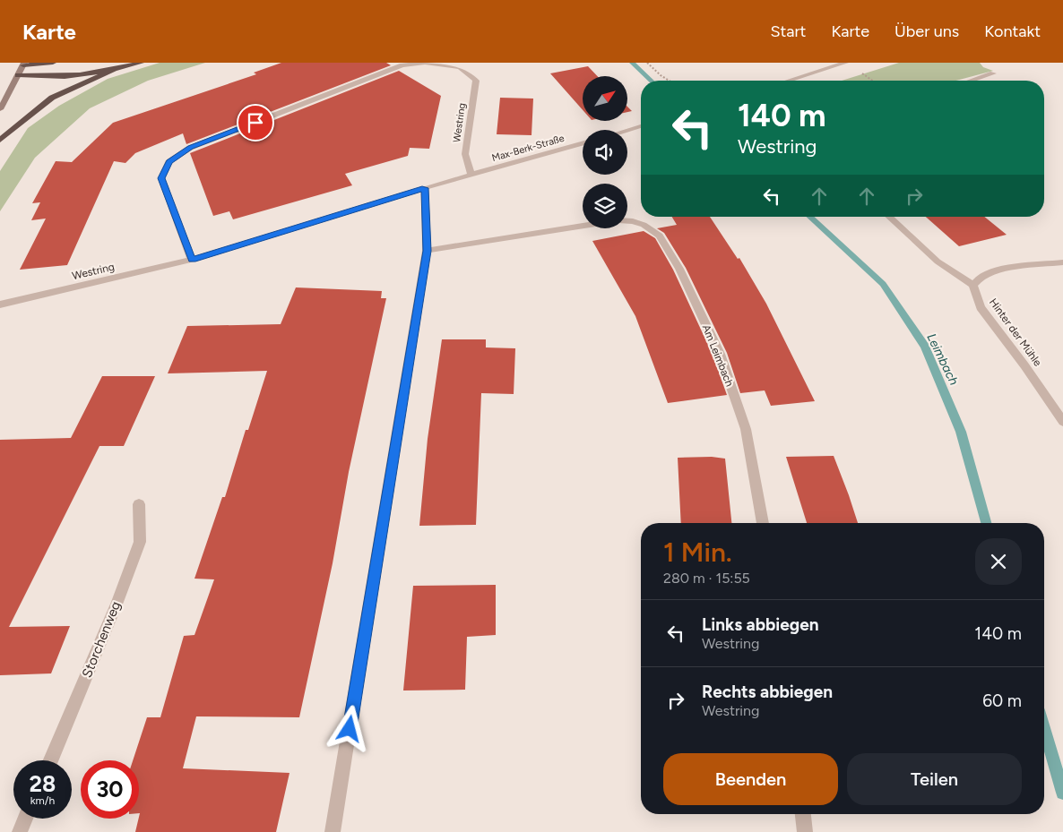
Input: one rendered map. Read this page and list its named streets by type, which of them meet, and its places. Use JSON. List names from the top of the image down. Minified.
{"streets":{"street":["Westring","Max-Berk-Straße","Hinter der Mühle","Am Leimbach","Storchenweg"]},"crossings":[["Westring","Max-Berk-Straße"]],"water":["Leimbach"],"north":"top right","page":{"header":"Karte","nav":["Start","Karte","Über uns","Kontakt"],"turn":["140 m","Westring"],"heading":["1 Min.","280 m · 15:55"],"list":[{"name":"Links abbiegen","note":"Westring","value":"140 m"},{"name":"Rechts abbiegen","note":"Westring","value":"60 m"}],"buttons":["Beenden","Teilen"],"speed":"28 km/h","limit":"30"}}
